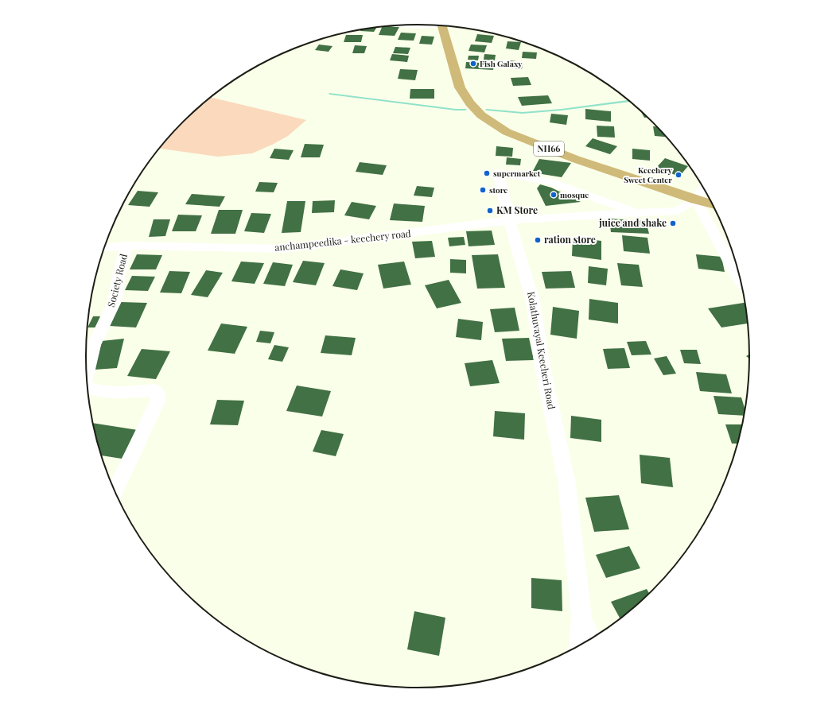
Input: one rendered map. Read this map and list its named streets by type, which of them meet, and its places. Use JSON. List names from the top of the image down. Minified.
{"streets":{"highway":["NH66"],"street":["anchampeedika - keechery road","Society Road","Kolathuvayal Keecheri Road"]},"crossings":[["anchampeedika - keechery road","Society Road"],["anchampeedika - keechery road","Kolathuvayal Keecheri Road"]],"places":["Fish Galaxy","supermarket","Keechery Sweet Center","store","mosque","KM Store","juice and shake","ration store"]}
